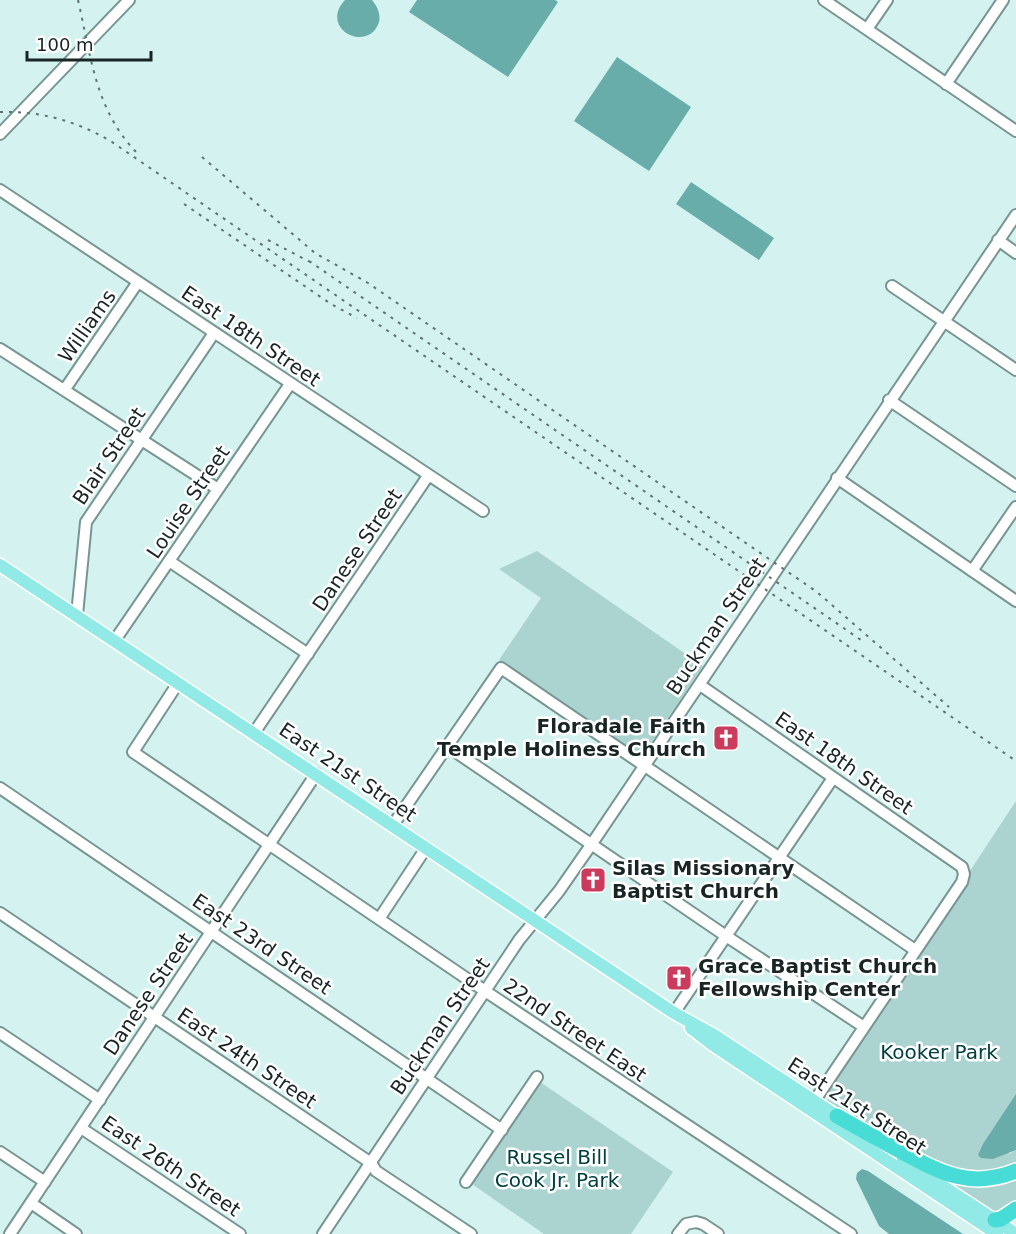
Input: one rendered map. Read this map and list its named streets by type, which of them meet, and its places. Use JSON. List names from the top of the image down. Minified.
{"streets":{"main road":["East 21st Street"],"street":["Williams","East 18th Street","Blair Street","Louise Street","Danese Street","Buckman Street","East 23rd Street","22nd Street East","East 24th Street","East 26th Street"]},"crossings":[["Williams","East 18th Street"],["East 18th Street","Blair Street"],["East 18th Street","Louise Street"],["East 18th Street","Danese Street"],["East 18th Street","Buckman Street"],["Blair Street","East 21st Street"],["Louise Street","East 21st Street"],["Danese Street","East 21st Street"],["Danese Street","East 23rd Street"],["Danese Street","22nd Street East"],["Danese Street","East 24th Street"],["Danese Street","East 26th Street"],["Buckman Street","East 21st Street"],["Buckman Street","East 23rd Street"],["Buckman Street","22nd Street East"],["Buckman Street","East 24th Street"],["East 21st Street","22nd Street East"]],"parks":["Kooker Park","Russel Bill Cook Jr. Park"],"places":{"church":["Floradale Faith Temple Holiness Church","Silas Missionary Baptist Church","Grace Baptist Church Fellowship Center"]},"scale_bar":"100 m"}
